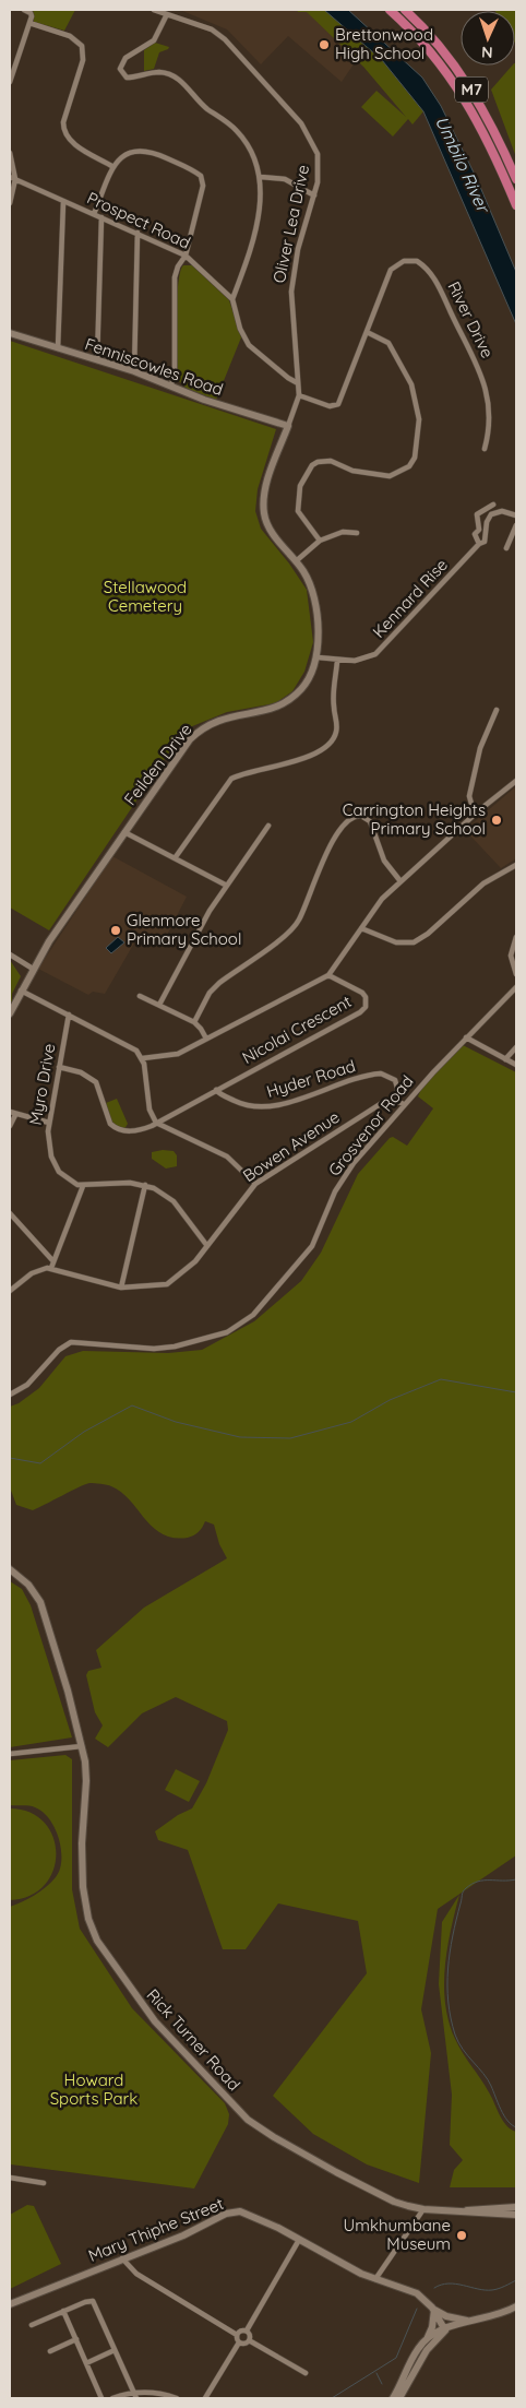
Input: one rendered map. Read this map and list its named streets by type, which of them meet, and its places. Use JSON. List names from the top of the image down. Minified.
{"streets":{"highway":["M7"],"street":["Prospect Road","Oliver Lea Drive","River Drive","Fenniscowles Road","Kennard Rise","Feilden Drive","Nicolai Crescent","Hyder Road","Myro Drive","Grosvenor Road","Bowen Avenue","Rick Turner Road","Mary Thiphe Street"]},"crossings":[["Oliver Lea Drive","River Drive"],["Oliver Lea Drive","Fenniscowles Road"],["Oliver Lea Drive","Feilden Drive"],["Fenniscowles Road","Feilden Drive"],["Kennard Rise","Feilden Drive"],["Nicolai Crescent","Hyder Road"],["Nicolai Crescent","Myro Drive"],["Hyder Road","Bowen Avenue"]],"water":["Umbilo River"],"parks":["Stellawood Cemetery","Howard Sports Park"],"places":["Brettonwood High School","Carrington Heights Primary School","Glenmore Primary School","Umkhumbane Museum"],"north":"bottom"}
